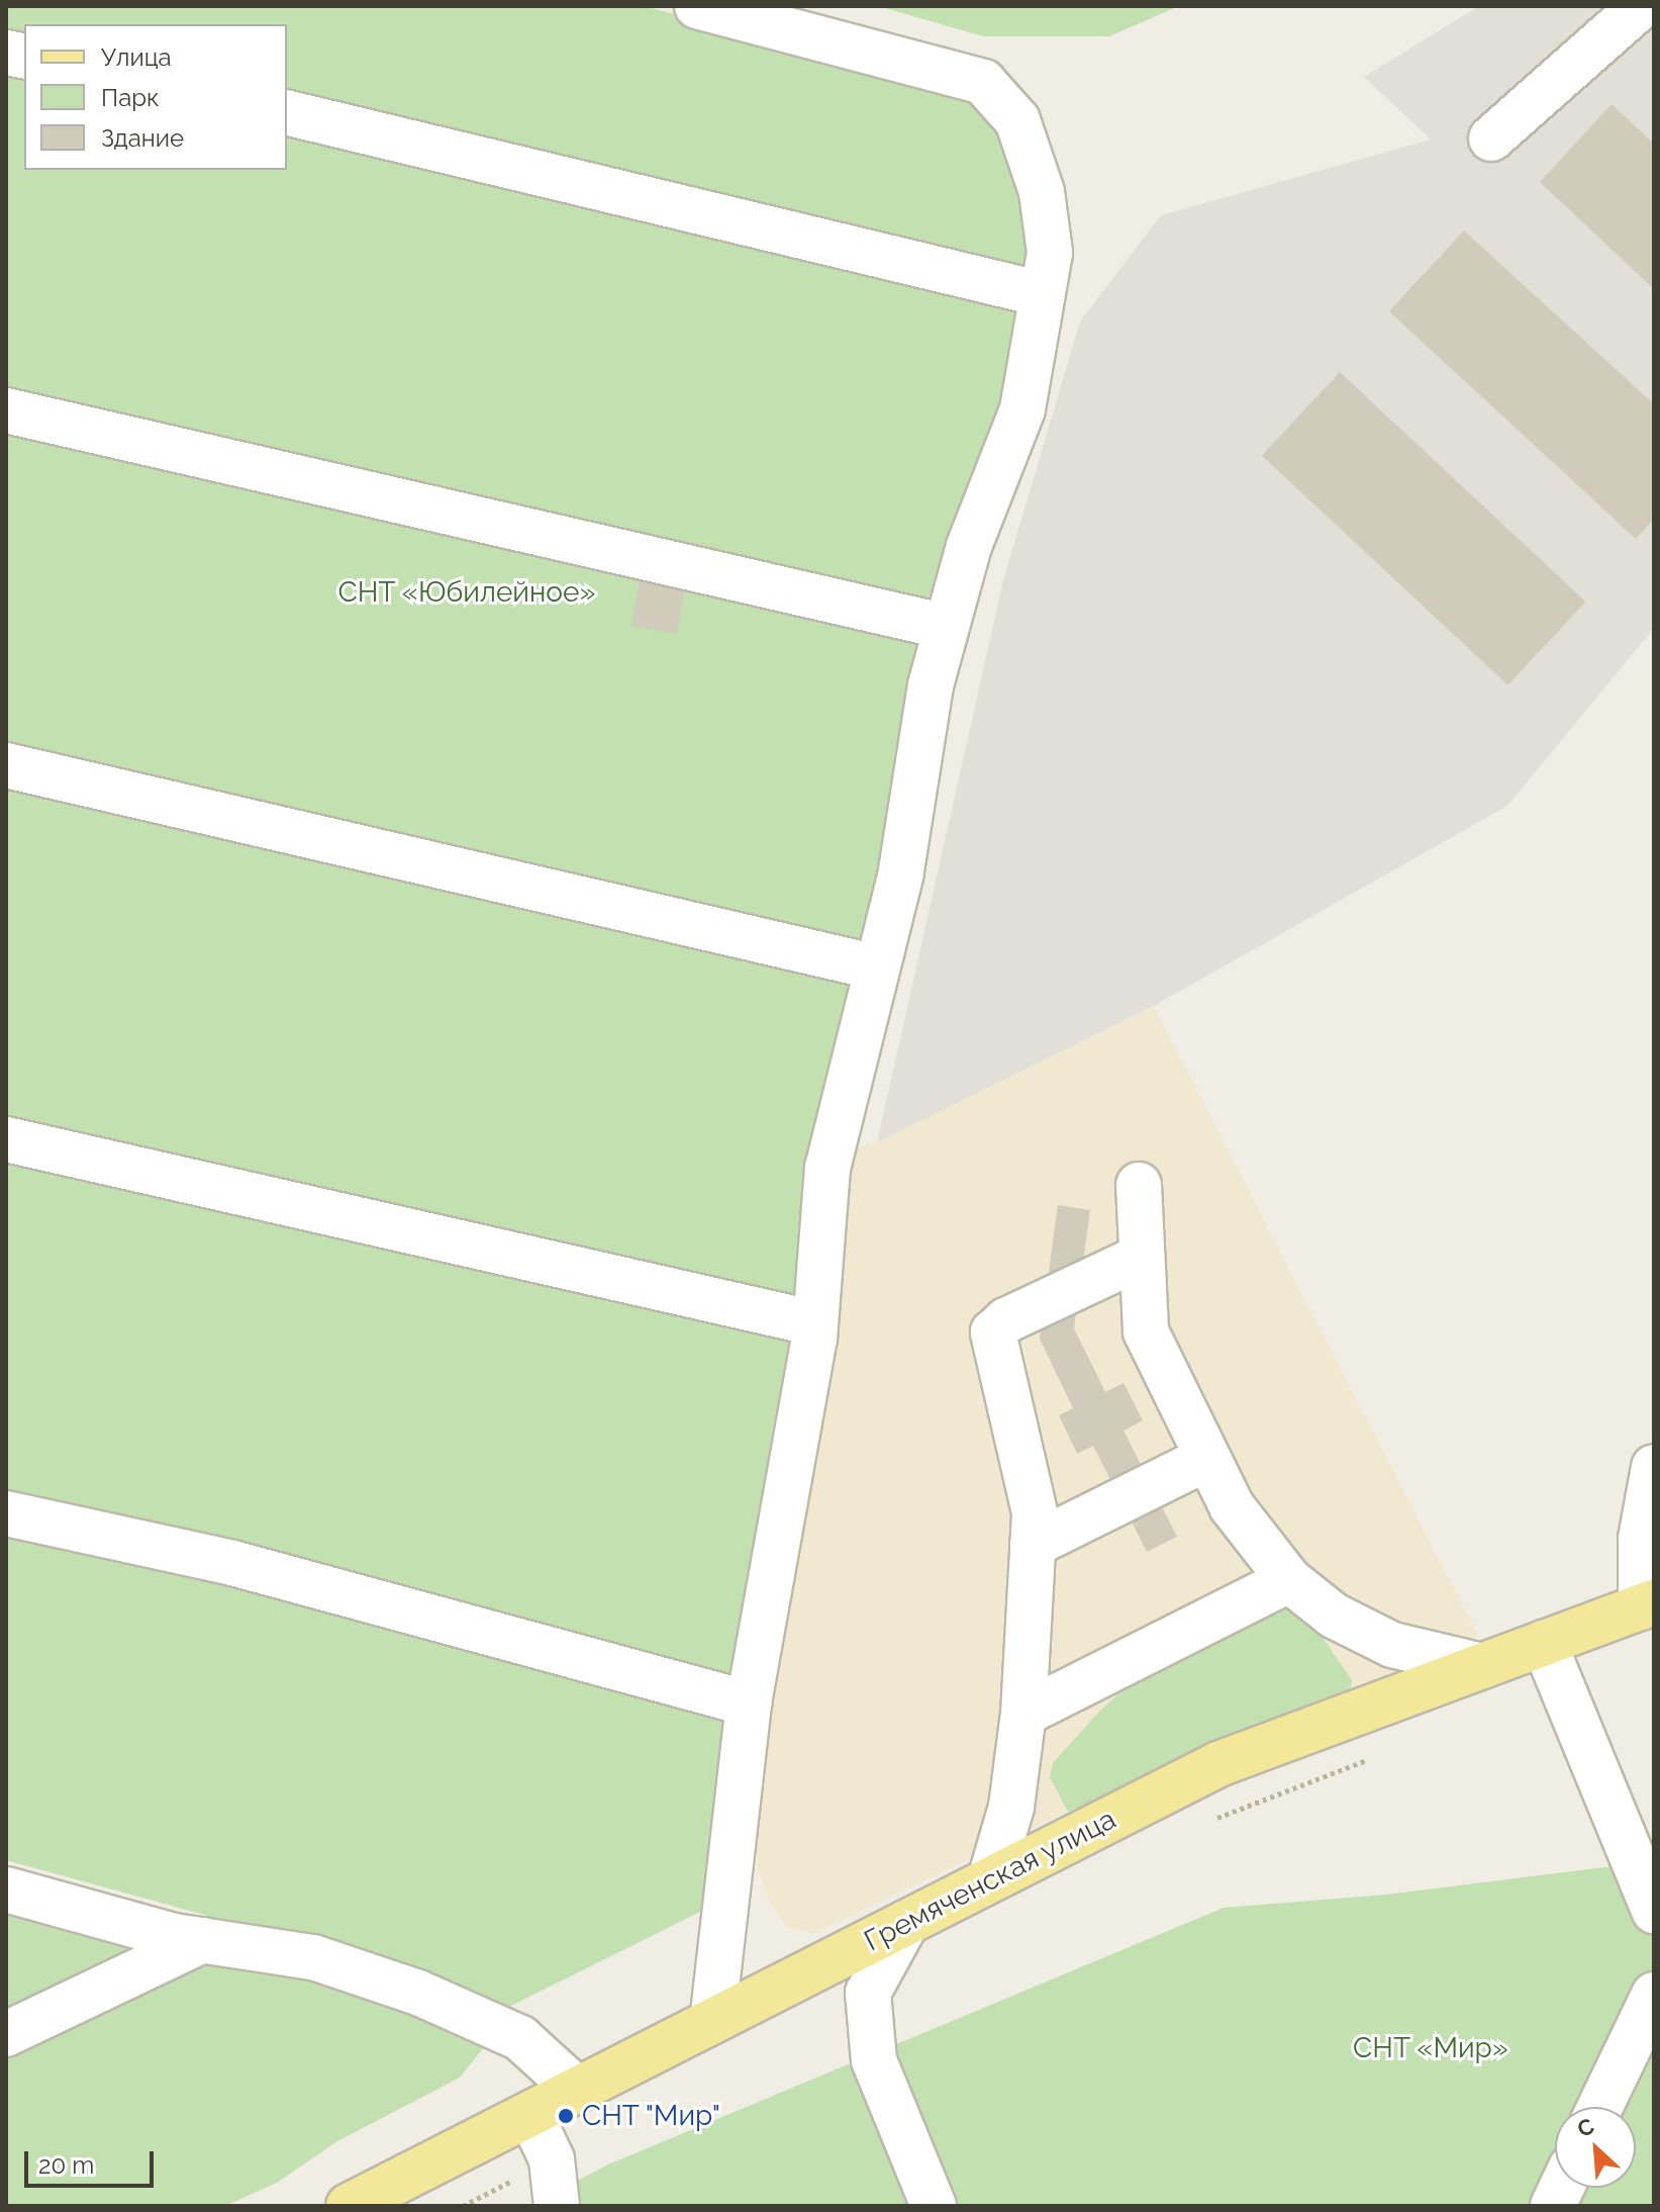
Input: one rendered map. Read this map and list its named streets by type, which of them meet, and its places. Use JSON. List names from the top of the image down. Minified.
{"streets":{"main road":["Гремяченская улица"]},"parks":["СНТ «Юбилейное»","СНТ «Мир»"],"places":["СНТ \"Мир\""],"legend":["Улица","Парк","Здание"],"scale_bar":"20 m","north":"top left"}
